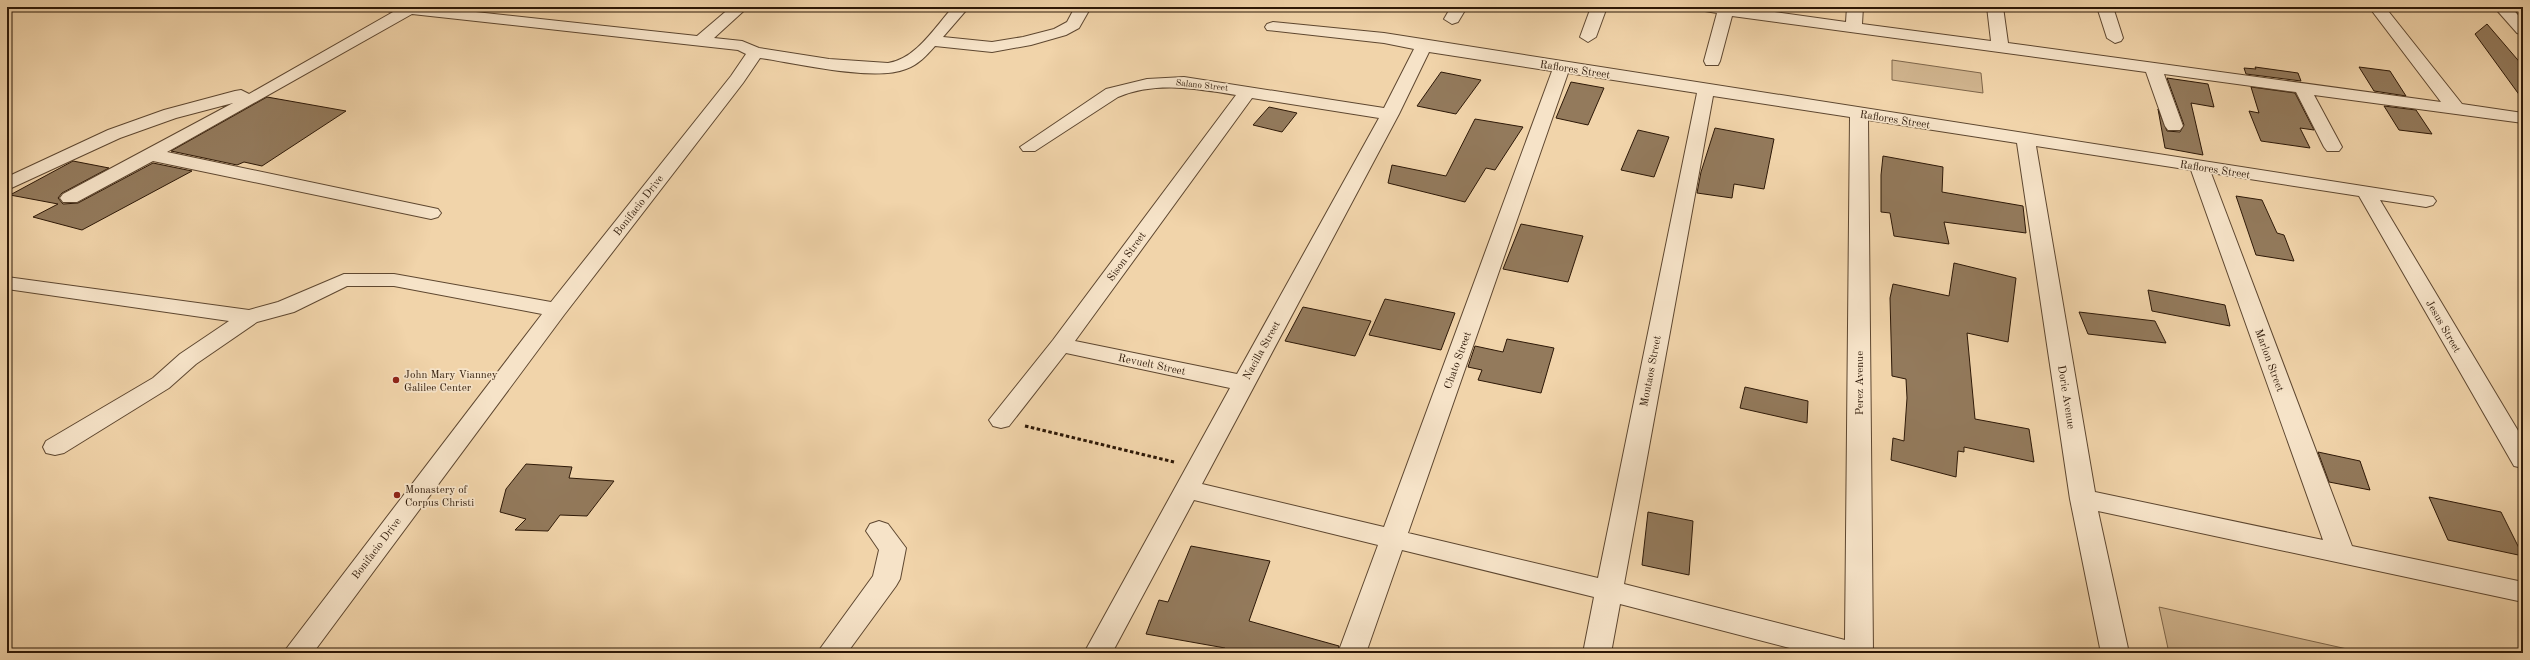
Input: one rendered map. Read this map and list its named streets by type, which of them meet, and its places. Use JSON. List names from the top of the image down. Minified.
{"streets":{"street":["Raflores Street","Salano Street","Bonifacio Drive","Sison Street","Jesus Street","Nacilla Street","Chato Street","Marlon Street","Revuelt Street","Montaos Street","Perez Avenue","Dorie Avenue"]},"crossings":[["Raflores Street","Jesus Street"],["Raflores Street","Nacilla Street"],["Raflores Street","Chato Street"],["Raflores Street","Marlon Street"],["Raflores Street","Montaos Street"],["Raflores Street","Perez Avenue"],["Raflores Street","Dorie Avenue"],["Salano Street","Sison Street"],["Salano Street","Nacilla Street"],["Sison Street","Revuelt Street"],["Nacilla Street","Revuelt Street"]],"places":["John Mary Vianney Galilee Center","Monastery of Corpus Christi"]}
